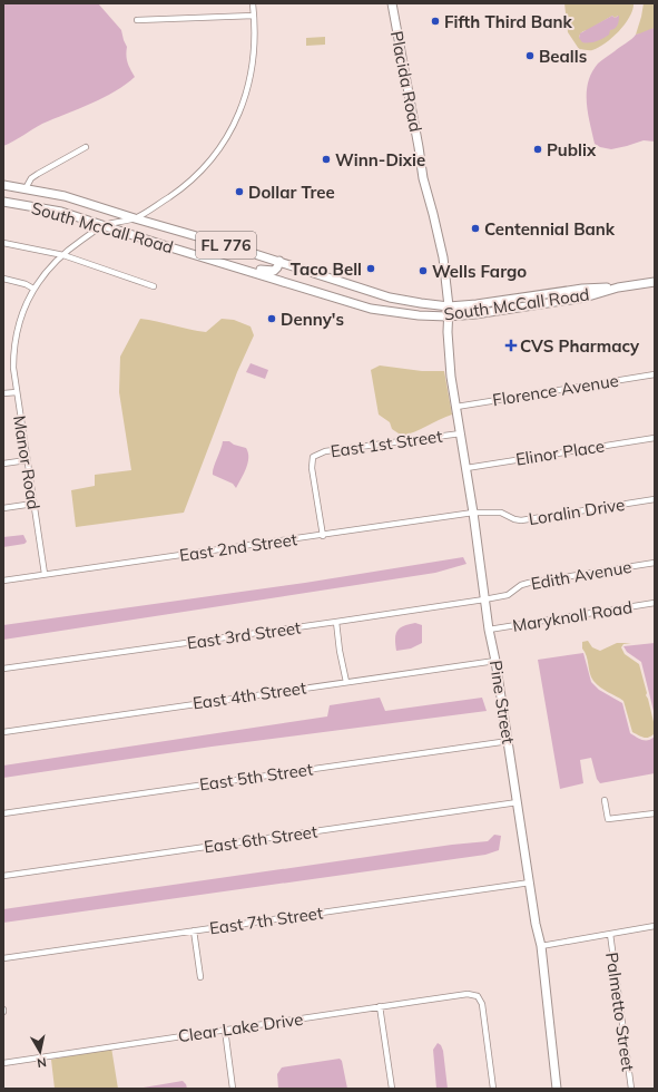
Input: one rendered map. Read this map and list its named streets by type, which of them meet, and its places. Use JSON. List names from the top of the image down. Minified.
{"streets":{"main road":["Placida Road","South McCall Road","FL 776","Pine Street"],"street":["Florence Avenue","East 1st Street","Elinor Place","Manor Road","Loralin Drive","East 2nd Street","Edith Avenue","Maryknoll Road","East 3rd Street","East 4th Street","East 5th Street","East 6th Street","East 7th Street","Palmetto Street","Clear Lake Drive"]},"crossings":[["Placida Road","South McCall Road"],["Placida Road","Pine Street"],["South McCall Road","Manor Road"],["South McCall Road","Pine Street"],["Florence Avenue","Pine Street"],["East 1st Street","East 2nd Street"],["East 1st Street","Pine Street"],["Elinor Place","Pine Street"],["Manor Road","East 2nd Street"],["Loralin Drive","East 2nd Street"],["Loralin Drive","Pine Street"],["East 2nd Street","Pine Street"],["Edith Avenue","East 3rd Street"],["Edith Avenue","Pine Street"],["Maryknoll Road","Pine Street"],["East 3rd Street","Pine Street"],["East 4th Street","Pine Street"],["Pine Street","East 5th Street"],["Pine Street","East 6th Street"],["Pine Street","East 7th Street"]],"places":{"other":["Fifth Third Bank","Bealls","Publix","Winn-Dixie","Dollar Tree","Centennial Bank","Taco Bell","Wells Fargo","Denny's"],"health":["CVS Pharmacy"]},"north":"bottom"}
